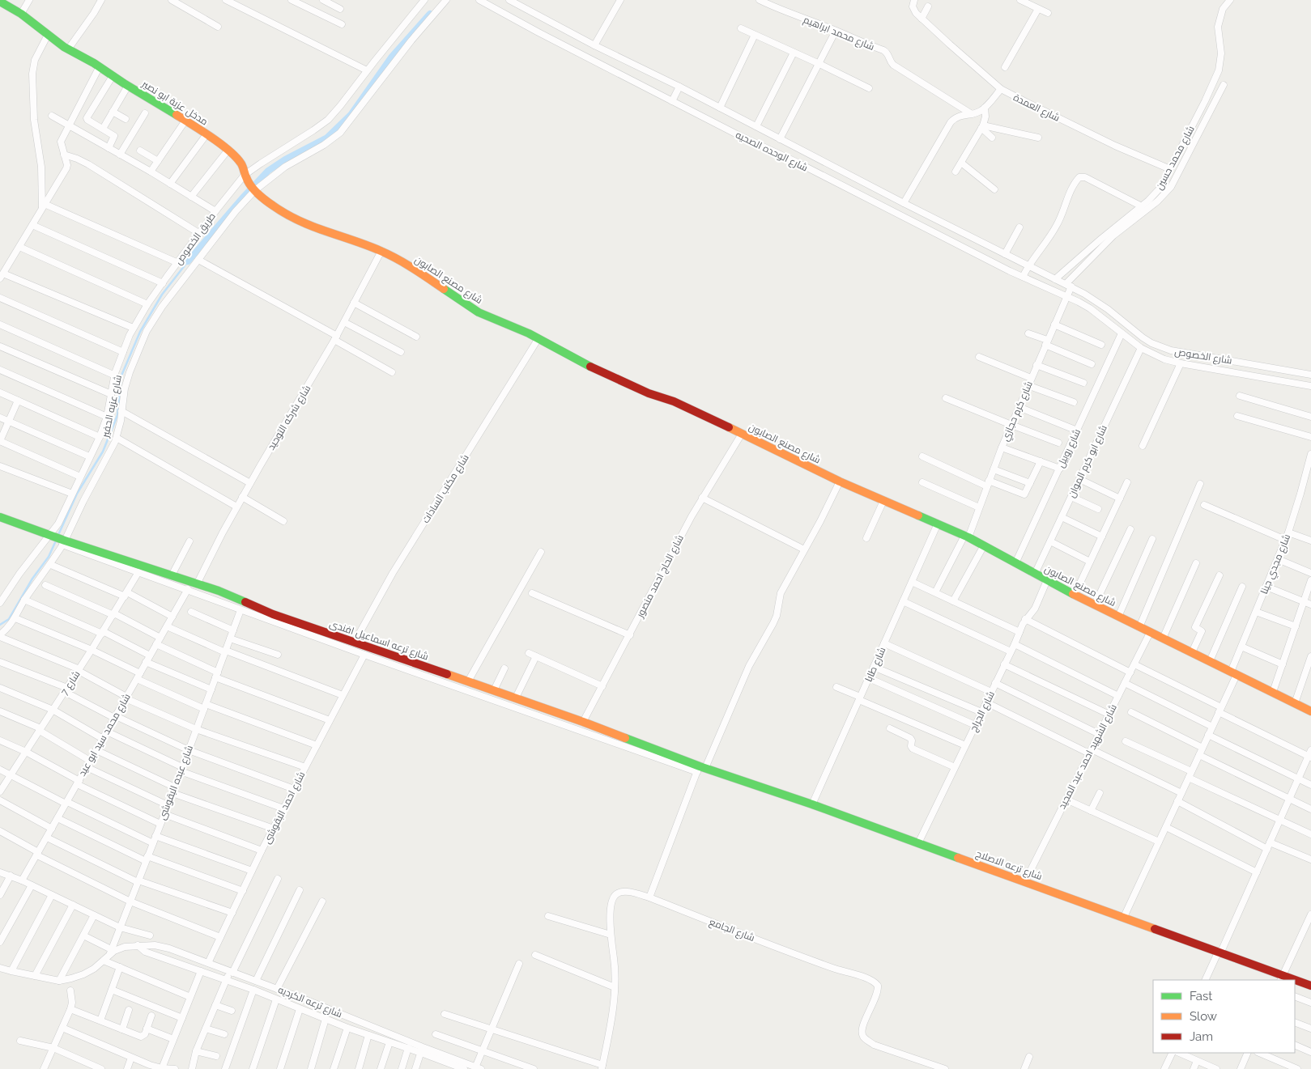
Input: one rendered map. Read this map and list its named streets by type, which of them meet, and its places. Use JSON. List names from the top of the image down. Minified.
{"streets":{"street":["شارع محمد ابراهيم","مدخل عزبة ابو نصير","شارع العمدة","شارع الوحده الصحيه","شارع محمد حسين","طريق الخصوص","شارع مصنع الصابون","شارع الخصوص","شارع عزبه الحفير","شارع كرم حجازي","شارع شركه التوحيد","شارع روبيل","شارع ابو كرم الموان","شارع مكتب السادات","شارع مجدي جينا","شارع الحاج احمد منصور","شارع ترعه اسماعيل افندى","شارع طابا","شارع 7","شارع الجراج","شارع محمد سيد ابو عيد","شارع الشهيد احمد عبد المجيد","شارع عبده البقوشى","شارع احمد البقوشى","شارع ترعه الاصلاح","شارع الجامع","شارع ترعه الكرديه"]},"crossings":[["مدخل عزبة ابو نصير","طريق الخصوص"],["مدخل عزبة ابو نصير","شارع مصنع الصابون"],["مدخل عزبة ابو نصير","شارع عزبه الحفير"],["شارع العمدة","شارع محمد حسين"],["شارع الوحده الصحيه","شارع محمد حسين"],["شارع الوحده الصحيه","شارع الخصوص"],["شارع الوحده الصحيه","شارع كرم حجازي"],["شارع محمد حسين","شارع الخصوص"],["شارع محمد حسين","شارع كرم حجازي"],["طريق الخصوص","شارع ترعه اسماعيل افندى"],["شارع مصنع الصابون","شارع عزبه الحفير"],["شارع مصنع الصابون","شارع كرم حجازي"],["شارع مصنع الصابون","شارع شركه التوحيد"],["شارع مصنع الصابون","شارع روبيل"],["شارع مصنع الصابون","شارع ابو كرم الموان"],["شارع مصنع الصابون","شارع مكتب السادات"],["شارع مصنع الصابون","شارع مجدي جينا"],["شارع مصنع الصابون","شارع الحاج احمد منصور"],["شارع مصنع الصابون","شارع طابا"],["شارع مصنع الصابون","شارع الجراج"],["شارع مصنع الصابون","شارع الشهيد احمد عبد المجيد"],["شارع الخصوص","شارع كرم حجازي"],["شارع الخصوص","شارع روبيل"],["شارع الخصوص","شارع ابو كرم الموان"],["شارع عزبه الحفير","شارع ترعه اسماعيل افندى"],["شارع شركه التوحيد","شارع ترعه اسماعيل افندى"],["شارع مكتب السادات","شارع ترعه اسماعيل افندى"],["شارع مجدي جينا","شارع ترعه الاصلاح"],["شارع الحاج احمد منصور","شارع ترعه اسماعيل افندى"],["شارع ترعه اسماعيل افندى","شارع 7"],["شارع ترعه اسماعيل افندى","شارع محمد سيد ابو عيد"],["شارع ترعه اسماعيل افندى","شارع عبده البقوشى"],["شارع ترعه اسماعيل افندى","شارع احمد البقوشى"],["شارع ترعه اسماعيل افندى","شارع ترعه الاصلاح"],["شارع طابا","شارع ترعه الاصلاح"],["شارع الجراج","شارع ترعه الاصلاح"],["شارع الشهيد احمد عبد المجيد","شارع ترعه الاصلاح"],["شارع عبده البقوشى","شارع ترعه الكرديه"],["شارع احمد البقوشى","شارع ترعه الكرديه"]],"legend":["Fast","Slow","Jam"]}
